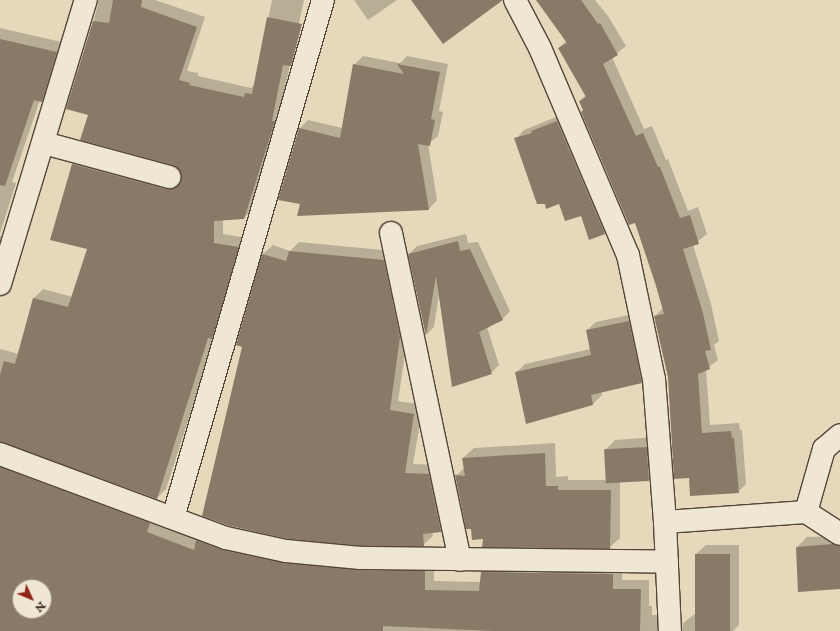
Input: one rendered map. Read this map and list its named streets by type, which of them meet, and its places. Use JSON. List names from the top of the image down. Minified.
{"north":"bottom right"}
